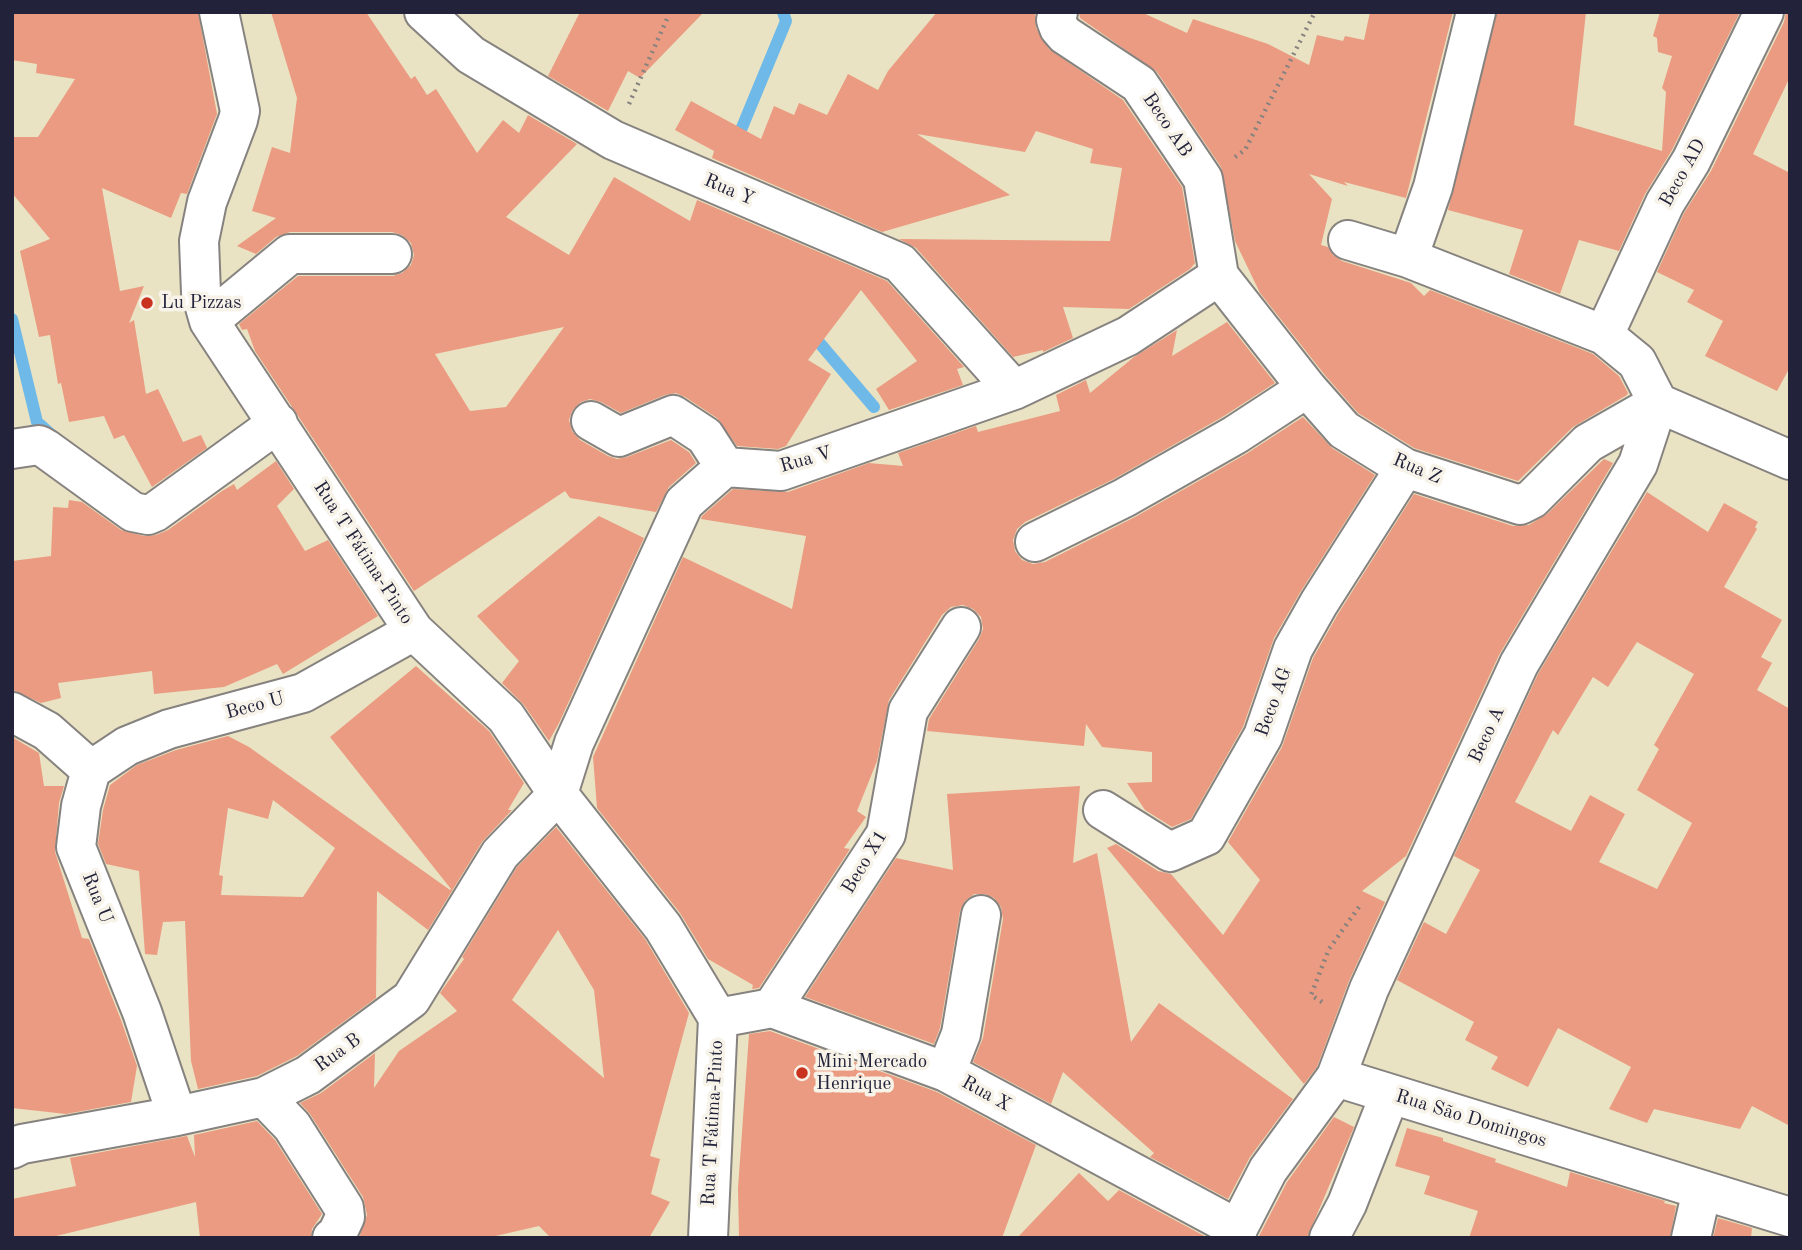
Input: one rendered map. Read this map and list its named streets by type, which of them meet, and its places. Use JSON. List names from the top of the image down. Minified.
{"streets":{"street":["Beco AB","Beco AD","Rua Y","Rua V","Rua Z","Rua T Fátima-Pinto","Beco AG","Beco U","Beco A","Beco X1","Rua U","Rua B","Rua X","Rua São Domingos"]},"crossings":[["Beco AB","Rua V"],["Beco AB","Rua Z"],["Rua Y","Rua V"],["Rua V","Rua Z"],["Rua Z","Beco AG"],["Rua Z","Beco A"],["Rua T Fátima-Pinto","Beco U"],["Rua T Fátima-Pinto","Rua B"],["Beco U","Rua U"],["Beco A","Rua São Domingos"],["Beco X1","Rua X"],["Rua U","Rua B"]],"places":["Lu Pizzas","Mini Mercado Henrique"]}
